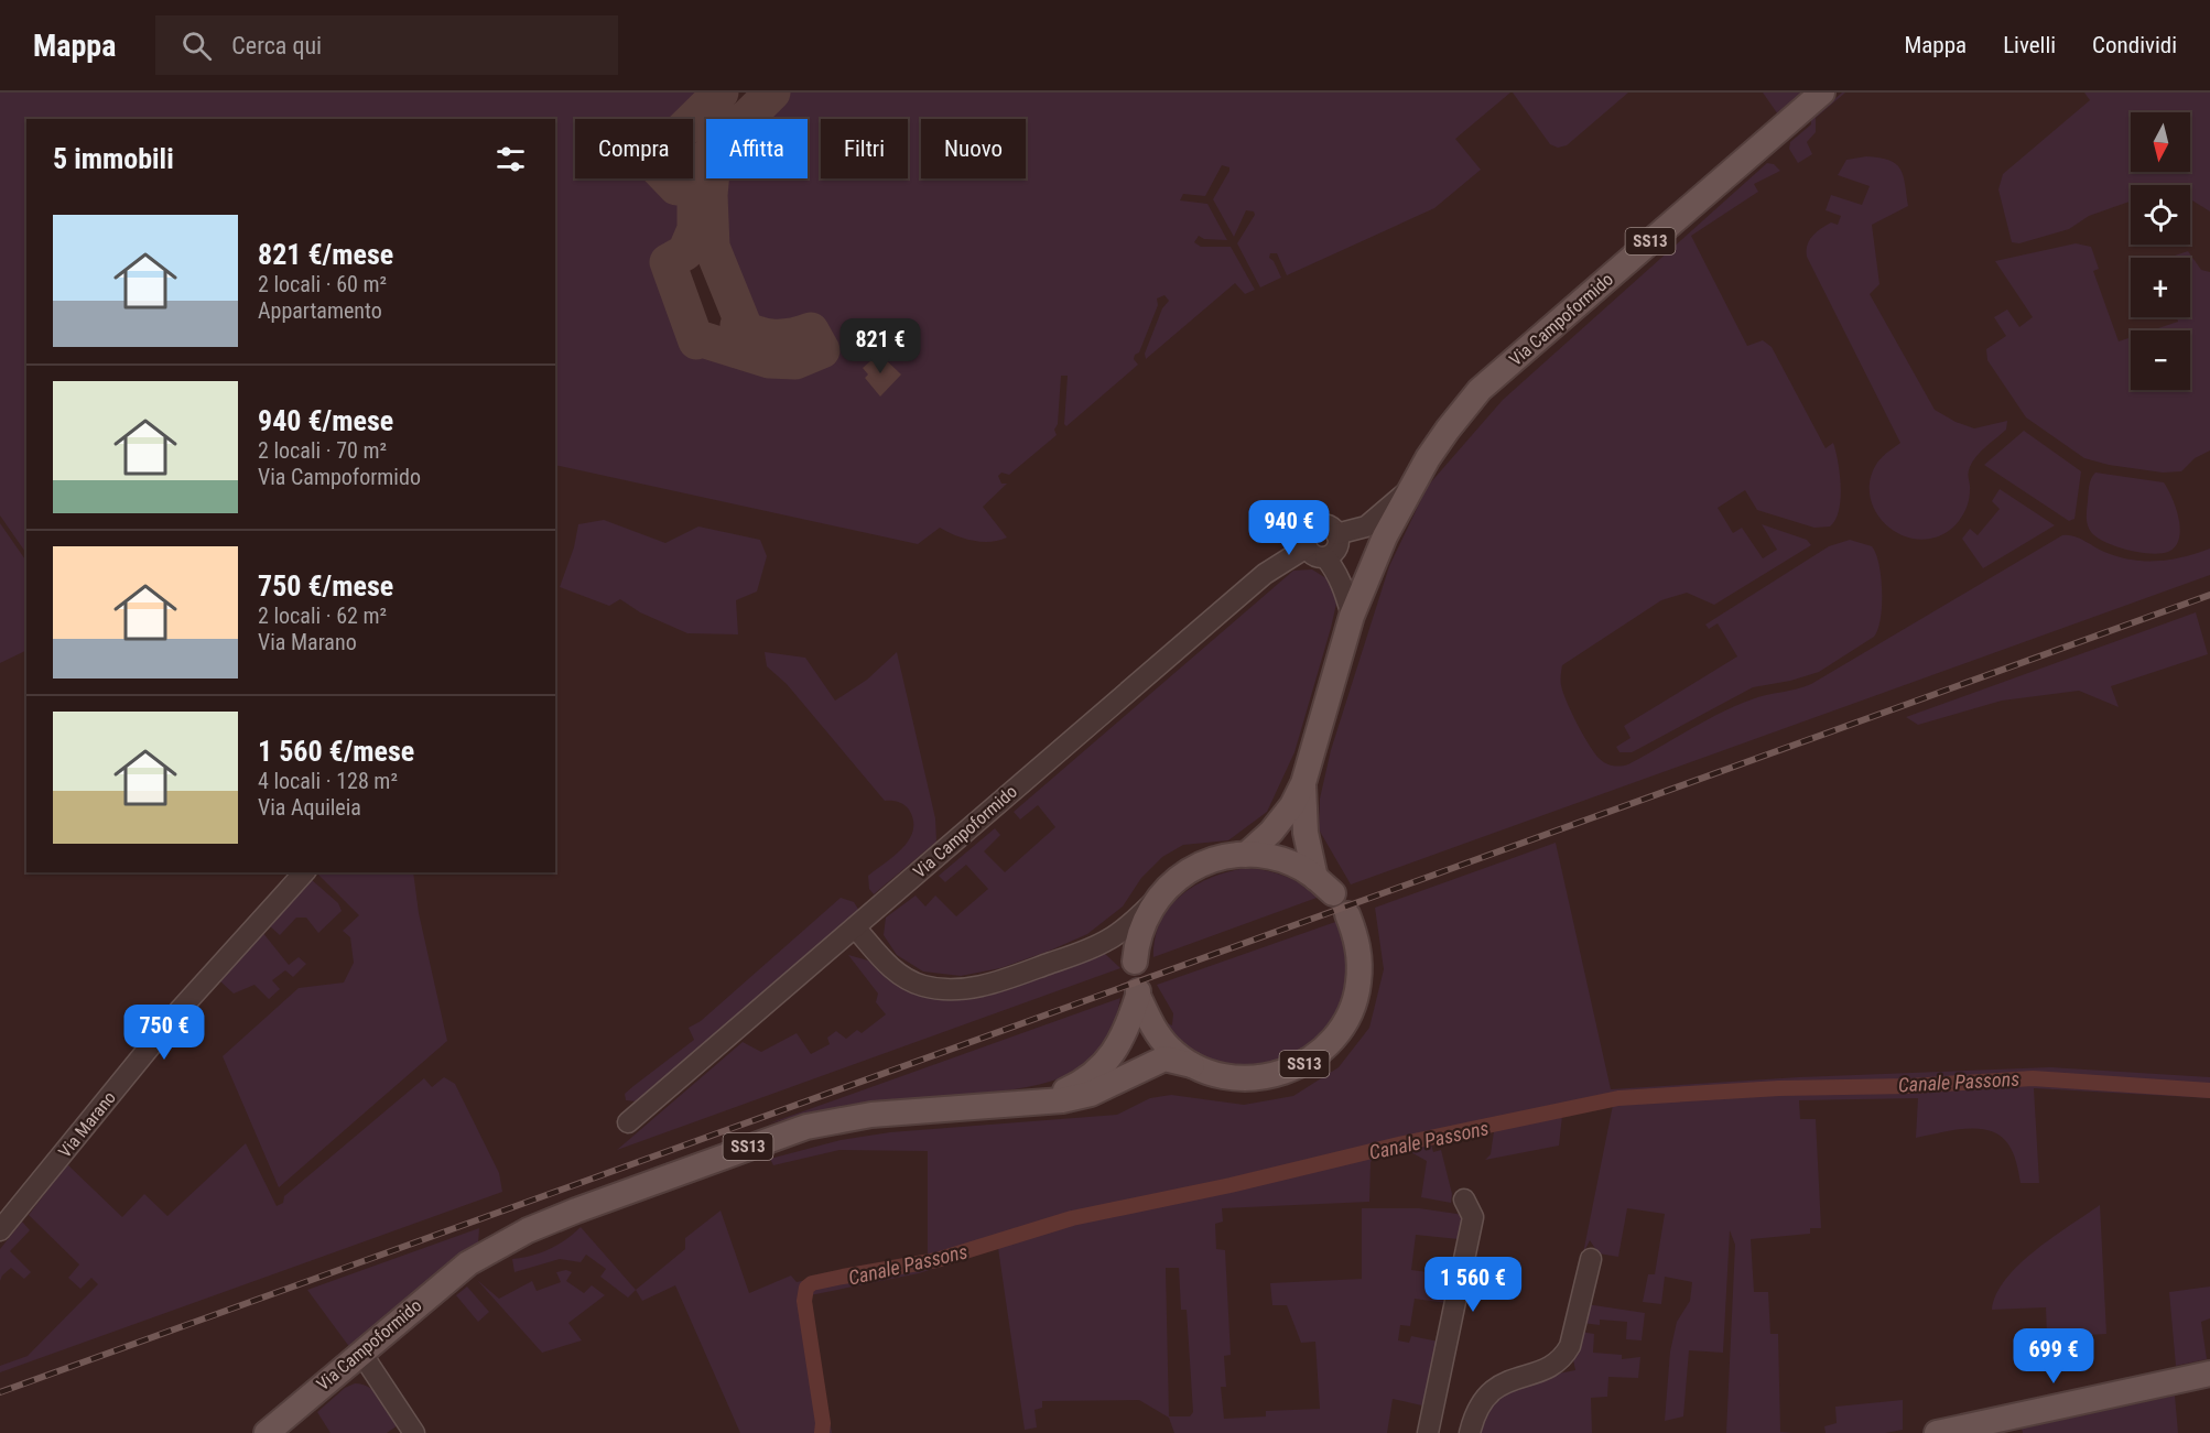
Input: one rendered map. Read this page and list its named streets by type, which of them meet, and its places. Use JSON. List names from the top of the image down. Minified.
{"streets":{"main road":["SS13","Via Campoformido"],"street":["Via Marano"]},"crossings":[["SS13","Via Campoformido"]],"water":["Canale Passons"],"north":"bottom","page":{"header":"Mappa","search":"Cerca qui","nav":["Mappa","Livelli","Condividi"],"map_buttons":["+","−"],"chip":["Compra","Affitta","Filtri","Nuovo"],"heading":"5 immobili","list":[{"name":"821 €/mese","note":"2 locali · 60 m² · Appartamento"},{"name":"940 €/mese","note":"2 locali · 70 m² · Via Campoformido"},{"name":"750 €/mese","note":"2 locali · 62 m² · Via Marano"},{"name":"1 560 €/mese","note":"4 locali · 128 m² · Via Aquileia"}],"price":["821 €","940 €","750 €","1 560 €","699 €"]}}
